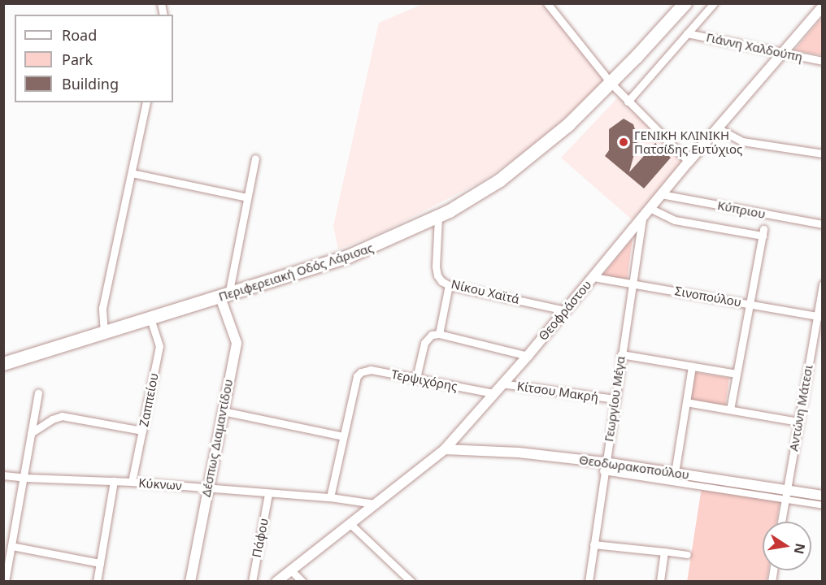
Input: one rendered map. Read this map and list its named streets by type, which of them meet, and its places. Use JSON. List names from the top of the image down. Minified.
{"streets":{"highway":["Περιφερειακή Οδός Λάρισας"],"street":["Γιάννη Χαλδούπη","Κύπριου","Νίκου Χαϊτά","Σινοπούλου","Θεοφράστου","Τερψιχόρης","Κίτσου Μακρή","Γεωργίου Μέγα","Ζαππείου","Αντώνη Μάτεσι","Δέσπως Διαμαντίδου","Θεοδωρακοπούλου","Κύκνων","Πάφου"]},"crossings":[["Γιάννη Χαλδούπη","Θεοφράστου"],["Κύπριου","Θεοφράστου"],["Περιφερειακή Οδός Λάρισας","Νίκου Χαϊτά"],["Περιφερειακή Οδός Λάρισας","Ζαππείου"],["Περιφερειακή Οδός Λάρισας","Δέσπως Διαμαντίδου"],["Νίκου Χαϊτά","Θεοφράστου"],["Σινοπούλου","Θεοφράστου"],["Σινοπούλου","Γεωργίου Μέγα"],["Σινοπούλου","Αντώνη Μάτεσι"],["Θεοφράστου","Τερψιχόρης"],["Θεοφράστου","Κίτσου Μακρή"],["Θεοφράστου","Γεωργίου Μέγα"],["Θεοφράστου","Θεοδωρακοπούλου"],["Θεοφράστου","Κύκνων"],["Κίτσου Μακρή","Γεωργίου Μέγα"],["Γεωργίου Μέγα","Θεοδωρακοπούλου"],["Ζαππείου","Κύκνων"],["Αντώνη Μάτεσι","Θεοδωρακοπούλου"],["Δέσπως Διαμαντίδου","Κύκνων"],["Κύκνων","Πάφου"]],"places":["ΓΕΝΙΚΗ ΚΛΙΝΙΚΗ Πατσίδης Ευτύχιος"],"legend":["Road","Park","Building"],"north":"right"}
